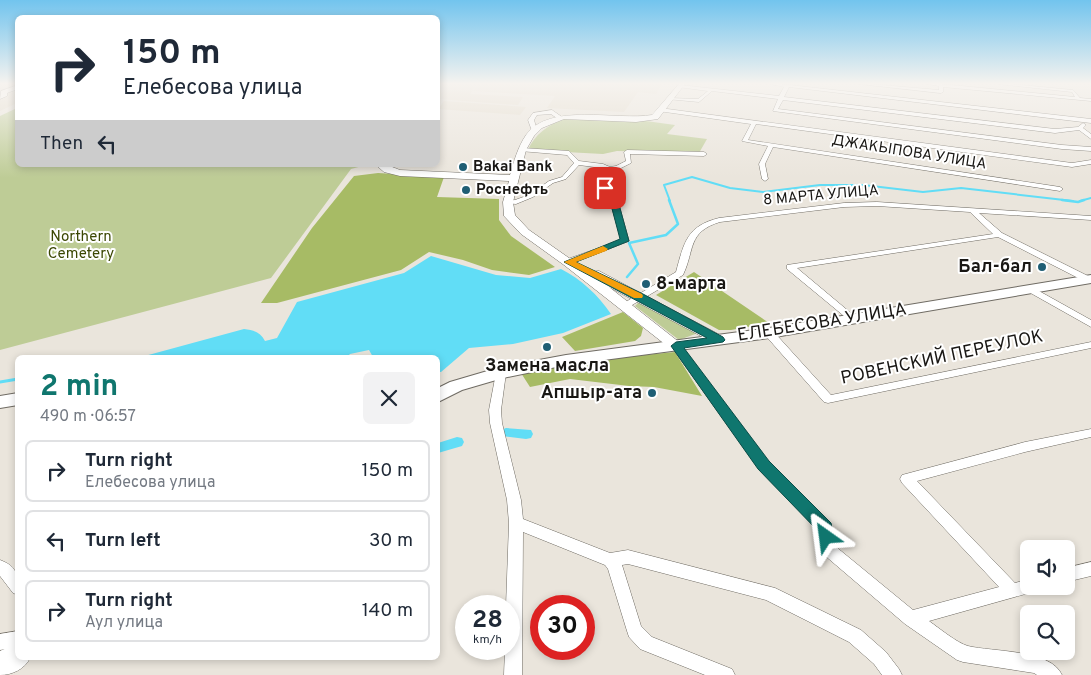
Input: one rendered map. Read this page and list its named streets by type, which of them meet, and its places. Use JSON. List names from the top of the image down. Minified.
{"streets":{"main road":["ЕЛЕБЕСОВА УЛИЦА"],"street":["ДЖАКЫПОВА УЛИЦА","8 МАРТА УЛИЦА","РОВЕНСКИЙ ПЕРЕУЛОК"]},"crossings":[["ЕЛЕБЕСОВА УЛИЦА","РОВЕНСКИЙ ПЕРЕУЛОК"]],"parks":["Northern Cemetery"],"places":["Bakai Bank","Роснефть","Бал-бал","8-марта","Замена масла","Апшыр-ата"],"page":{"turn":["150 m","Елебесова улица"],"then":"Then","heading":["2 min","490 m · 06:57"],"list":[{"name":"Turn right","note":"Елебесова улица","value":"150 m"},{"name":"Turn left","value":"30 m"},{"name":"Turn right","note":"Аул улица","value":"140 m"}],"speed":"28 km/h","limit":"30"}}
